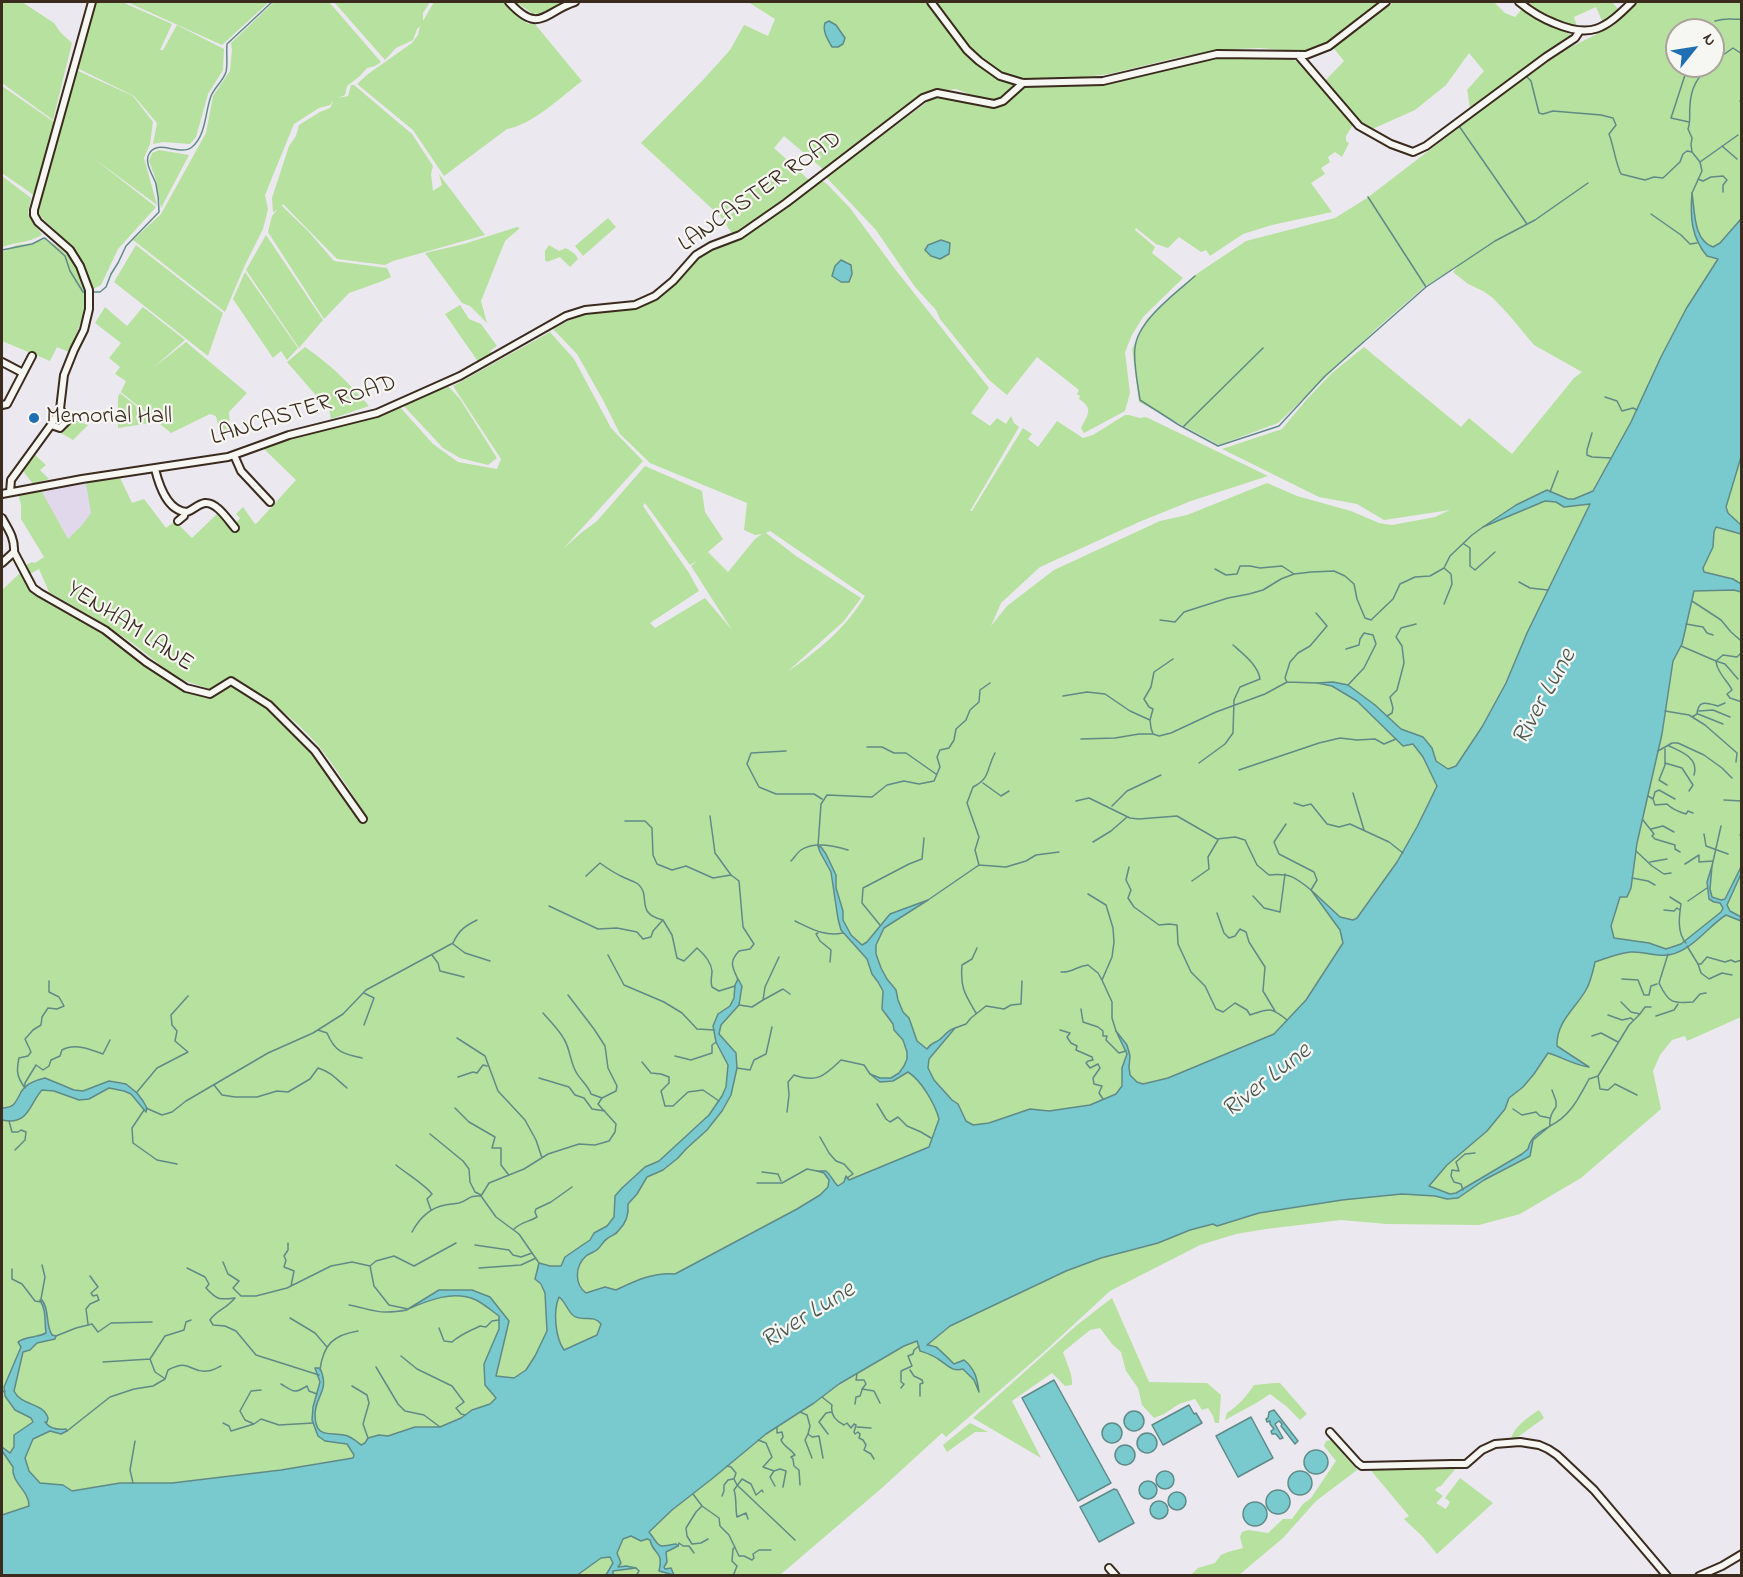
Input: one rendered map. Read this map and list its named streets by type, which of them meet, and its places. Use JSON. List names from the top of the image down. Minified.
{"streets":{"street":["LANCASTER ROAD","YENHAM LANE"]},"water":["River Lune"],"places":["Memorial Hall"],"north":"top right"}
